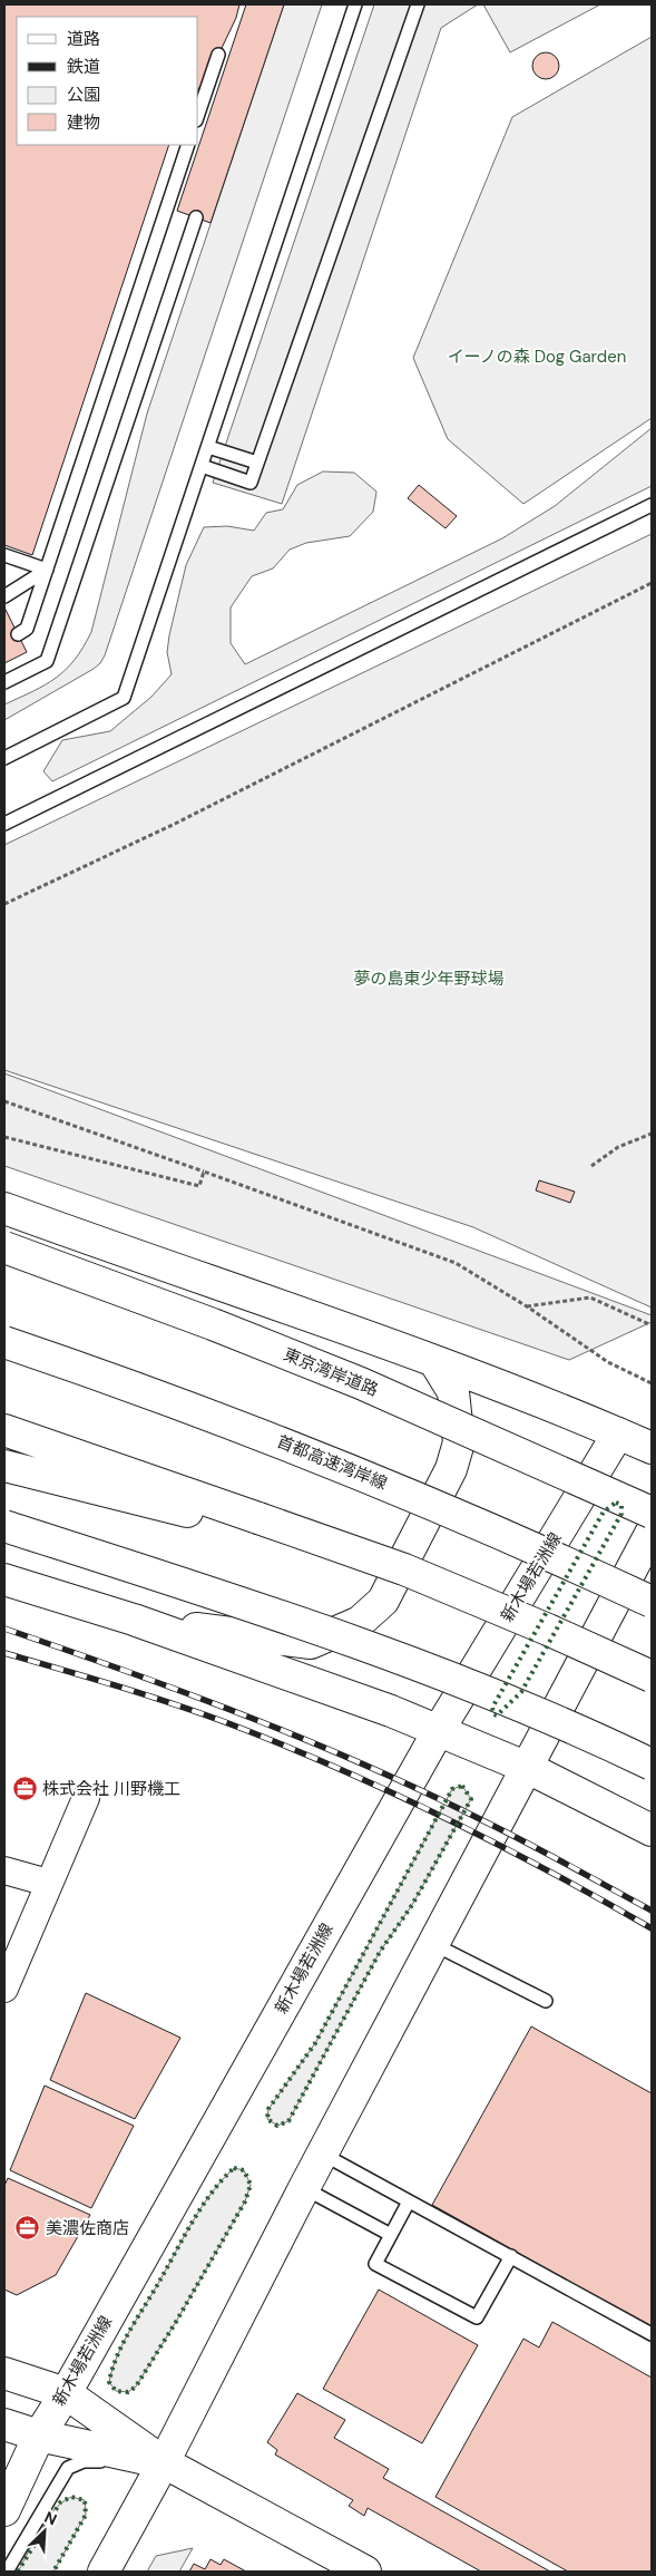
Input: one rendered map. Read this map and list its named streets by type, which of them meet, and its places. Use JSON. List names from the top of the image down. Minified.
{"streets":{"main road":["東京湾岸道路","首都高速湾岸線","新木場若洲線"]},"parks":["イーノの森 Dog Garden","夢の島東少年野球場"],"places":{"office":["株式会社 川野機工","美濃佐商店"]},"legend":["道路","鉄道","公園","建物"],"north":"top right"}
